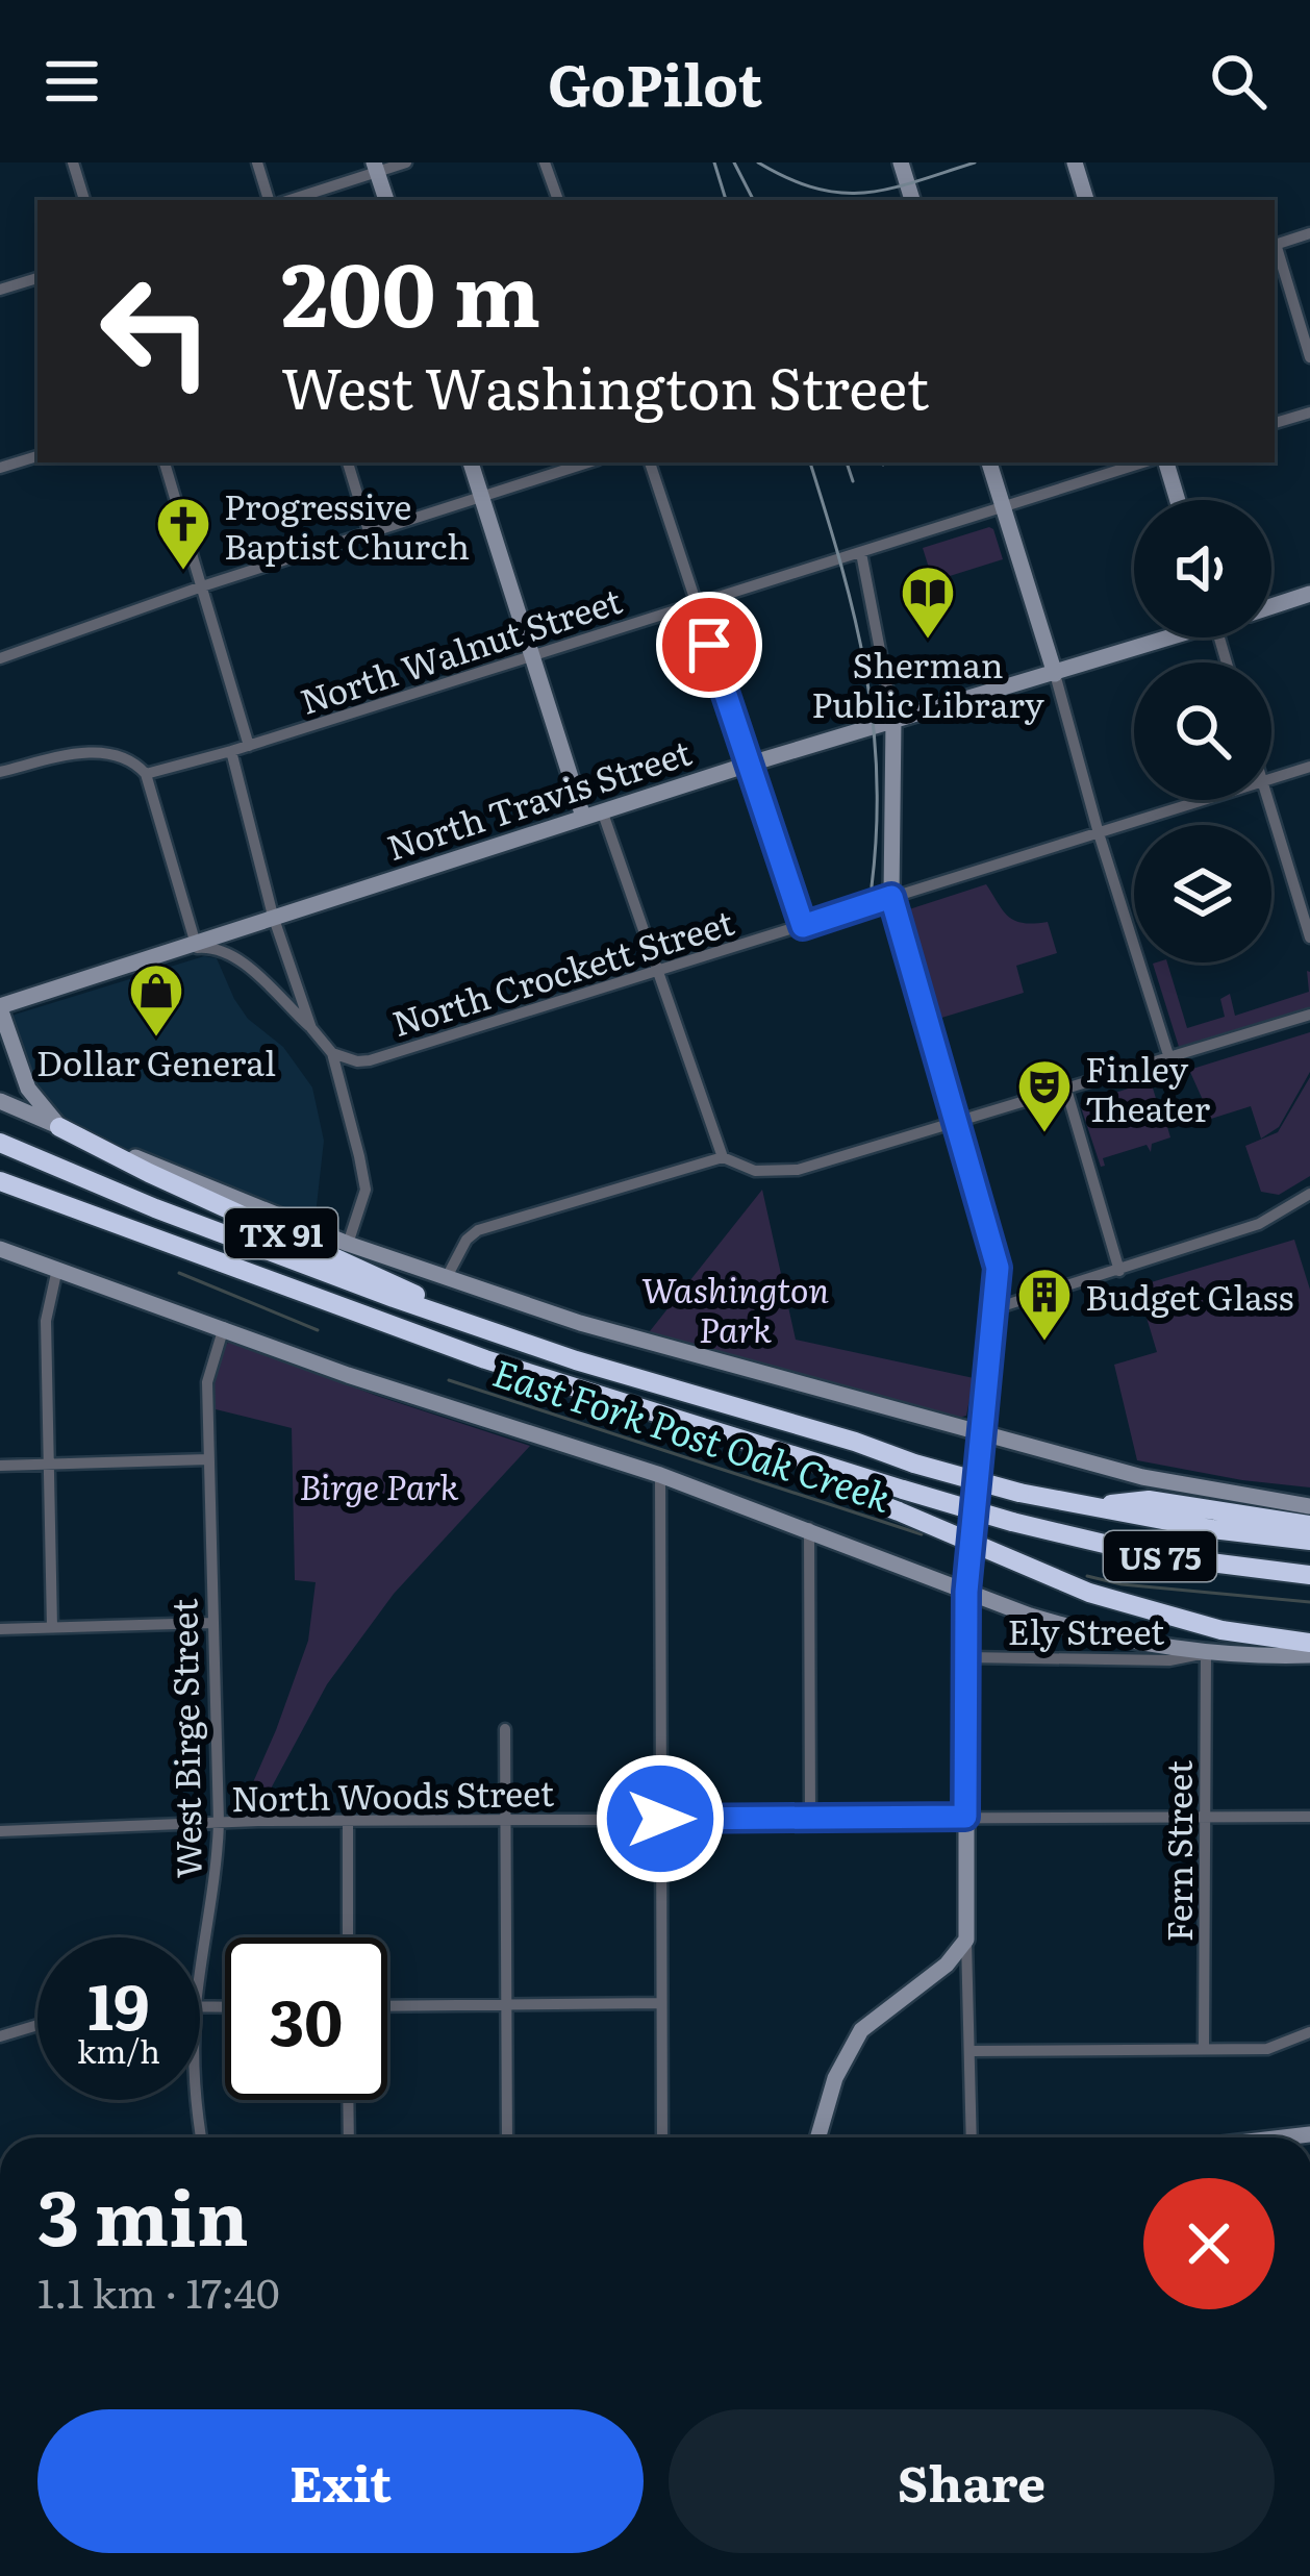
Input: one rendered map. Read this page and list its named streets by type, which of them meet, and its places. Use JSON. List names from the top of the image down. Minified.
{"streets":{"highway":["TX 91","US 75"],"main road":["North Travis Street"],"street":["North Walnut Street","North Crockett Street","Ely Street","West Birge Street","North Woods Street","Fern Street"]},"crossings":[["TX 91","US 75"],["Ely Street","Fern Street"],["West Birge Street","North Woods Street"],["North Woods Street","Fern Street"]],"water":["East Fork Post Oak Creek"],"parks":["Washington Park","Birge Park"],"places":{"church":["Progressive Baptist Church"],"library":["Sherman Public Library"],"shop":["Dollar General"],"theatre":["Finley Theater"],"building":["Budget Glass"]},"page":{"header":"GoPilot","turn":["200 m","West Washington Street"],"speed":"19 km/h","limit":"30","heading":["3 min","1.1 km · 17:40"],"buttons":["Exit","Share"]}}
